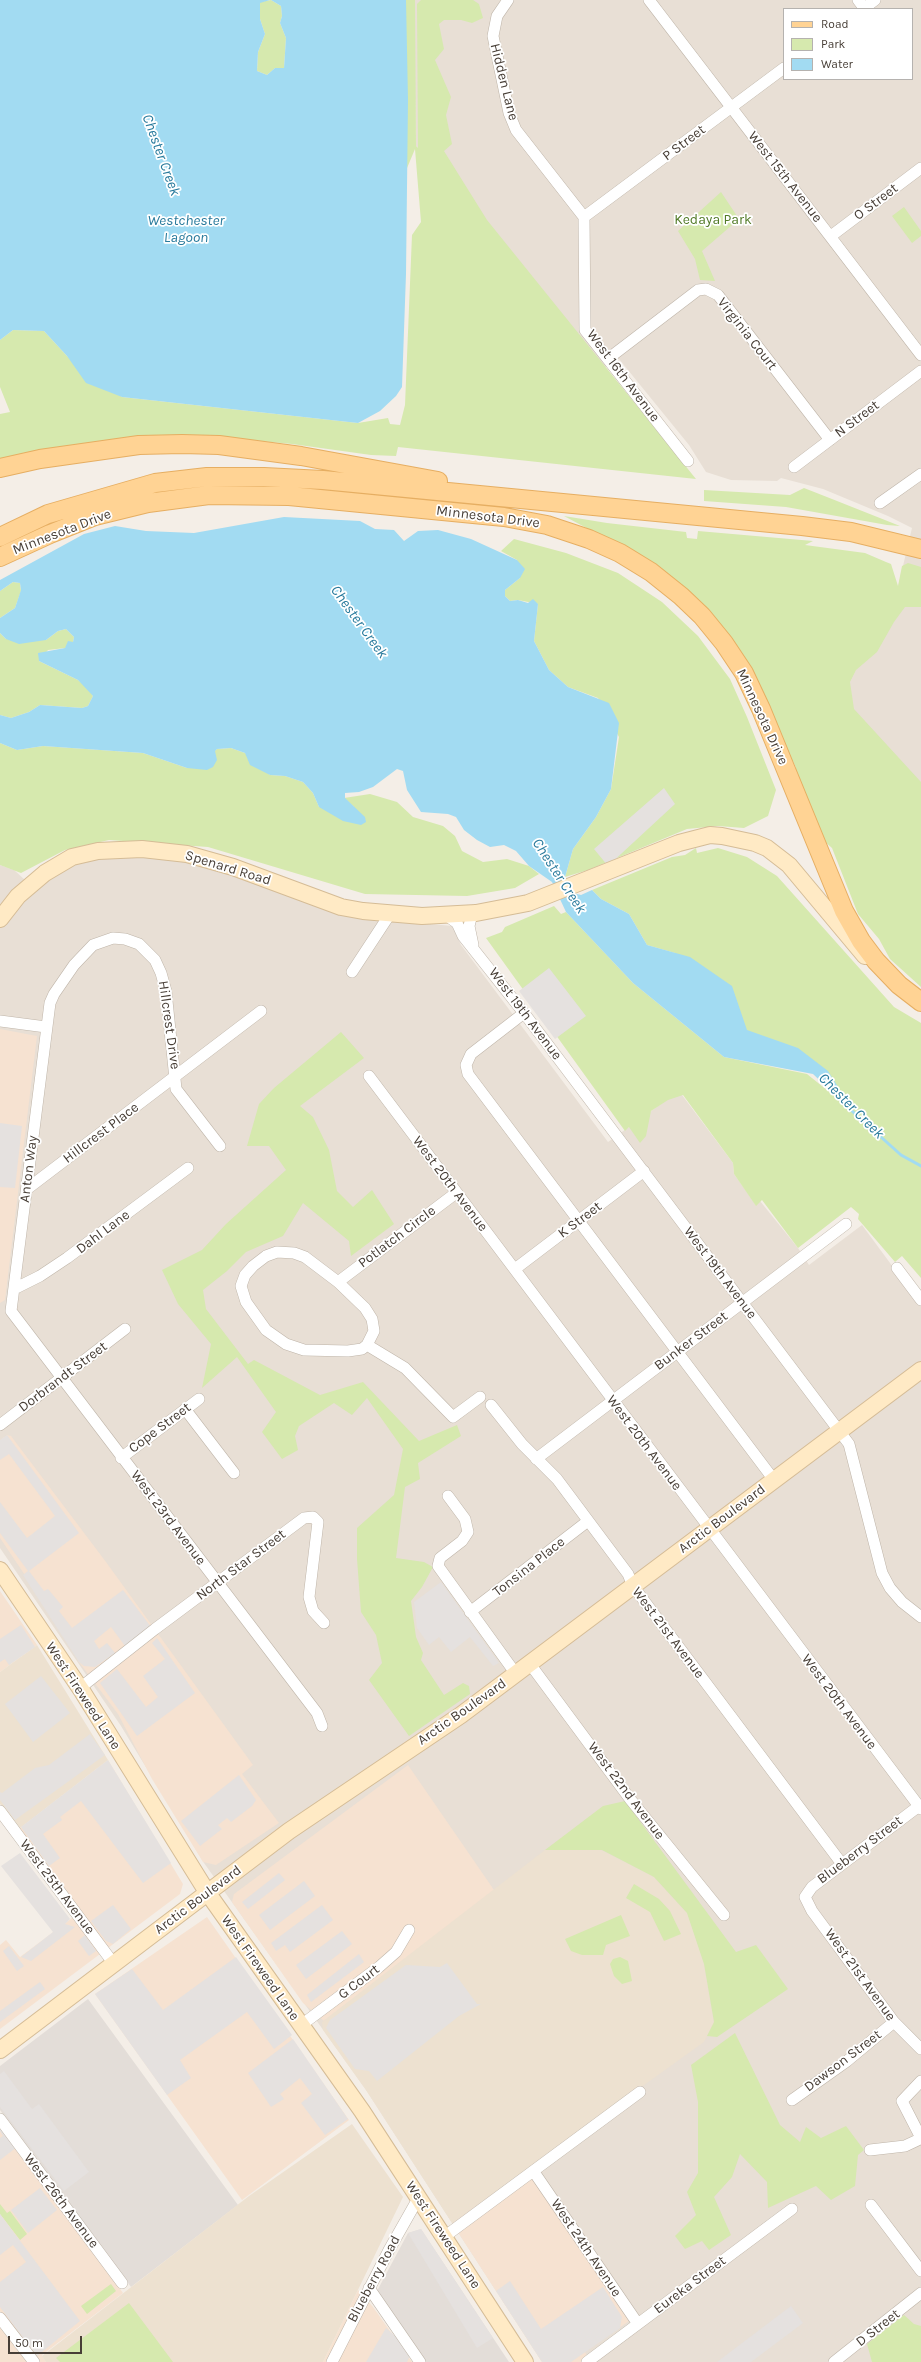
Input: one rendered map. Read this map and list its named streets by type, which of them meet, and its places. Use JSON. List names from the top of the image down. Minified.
{"streets":{"main road":["Minnesota Drive","Spenard Road","Arctic Boulevard","West Fireweed Lane"],"street":["Hidden Lane","P Street","West 15th Avenue","O Street","Virginia Court","West 16th Avenue","N Street","West 19th Avenue","Hillcrest Drive","Hillcrest Place","Anton Way","West 20th Avenue","K Street","Dahl Lane","Potlatch Circle","Bunker Street","Dorbrandt Street","Cope Street","West 23rd Avenue","North Star Street","Tonsina Place","West 21st Avenue","West 22nd Avenue","Blueberry Street","West 25th Avenue","G Court","Dawson Street","West 26th Avenue","West 24th Avenue","Blueberry Road","Eureka Street","D Street"]},"crossings":[["Hidden Lane","P Street"],["Hidden Lane","West 16th Avenue"],["P Street","West 15th Avenue"],["P Street","West 16th Avenue"],["West 15th Avenue","O Street"],["Virginia Court","West 16th Avenue"],["Virginia Court","N Street"],["Minnesota Drive","Spenard Road"],["Spenard Road","West 19th Avenue"],["West 19th Avenue","K Street"],["West 19th Avenue","Bunker Street"],["West 19th Avenue","Arctic Boulevard"],["Hillcrest Drive","Hillcrest Place"],["Hillcrest Drive","Anton Way"],["Hillcrest Place","Anton Way"],["Anton Way","Dahl Lane"],["Anton Way","West 23rd Avenue"],["West 20th Avenue","K Street"],["West 20th Avenue","Potlatch Circle"],["West 20th Avenue","Bunker Street"],["West 20th Avenue","Arctic Boulevard"],["West 20th Avenue","Blueberry Street"],["Bunker Street","West 21st Avenue"],["Dorbrandt Street","West 23rd Avenue"],["Cope Street","West 23rd Avenue"],["West 23rd Avenue","North Star Street"],["Arctic Boulevard","West 21st Avenue"],["Arctic Boulevard","West Fireweed Lane"],["Arctic Boulevard","West 22nd Avenue"],["Arctic Boulevard","West 25th Avenue"],["North Star Street","West Fireweed Lane"],["Tonsina Place","West 21st Avenue"],["West 21st Avenue","Blueberry Street"],["West 21st Avenue","Dawson Street"],["West Fireweed Lane","G Court"],["West Fireweed Lane","Blueberry Road"],["West 24th Avenue","Eureka Street"]],"water":["Chester Creek","Westchester Lagoon"],"parks":["Kedaya Park"],"legend":["Road","Park","Water"],"scale_bar":"50 m"}
